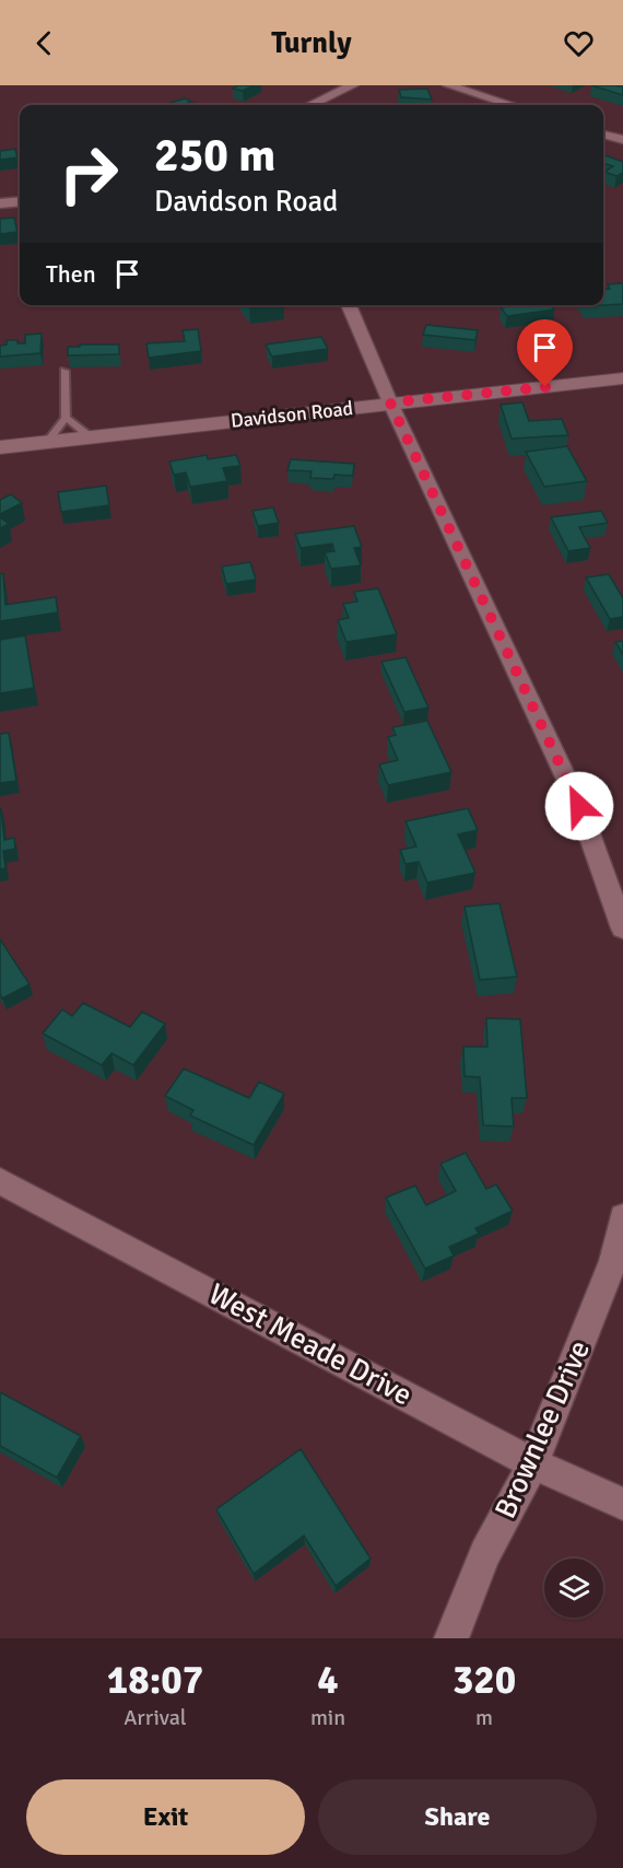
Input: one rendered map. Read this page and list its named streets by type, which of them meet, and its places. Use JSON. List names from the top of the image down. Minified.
{"streets":{"street":["Davidson Road","West Meade Drive","Brownlee Drive"]},"crossings":[["West Meade Drive","Brownlee Drive"]],"page":{"header":"Turnly","turn":["250 m","Davidson Road"],"then":"Then","eta":["18:07","Arrival","4","min","320","m"],"buttons":["Exit","Share"]}}
